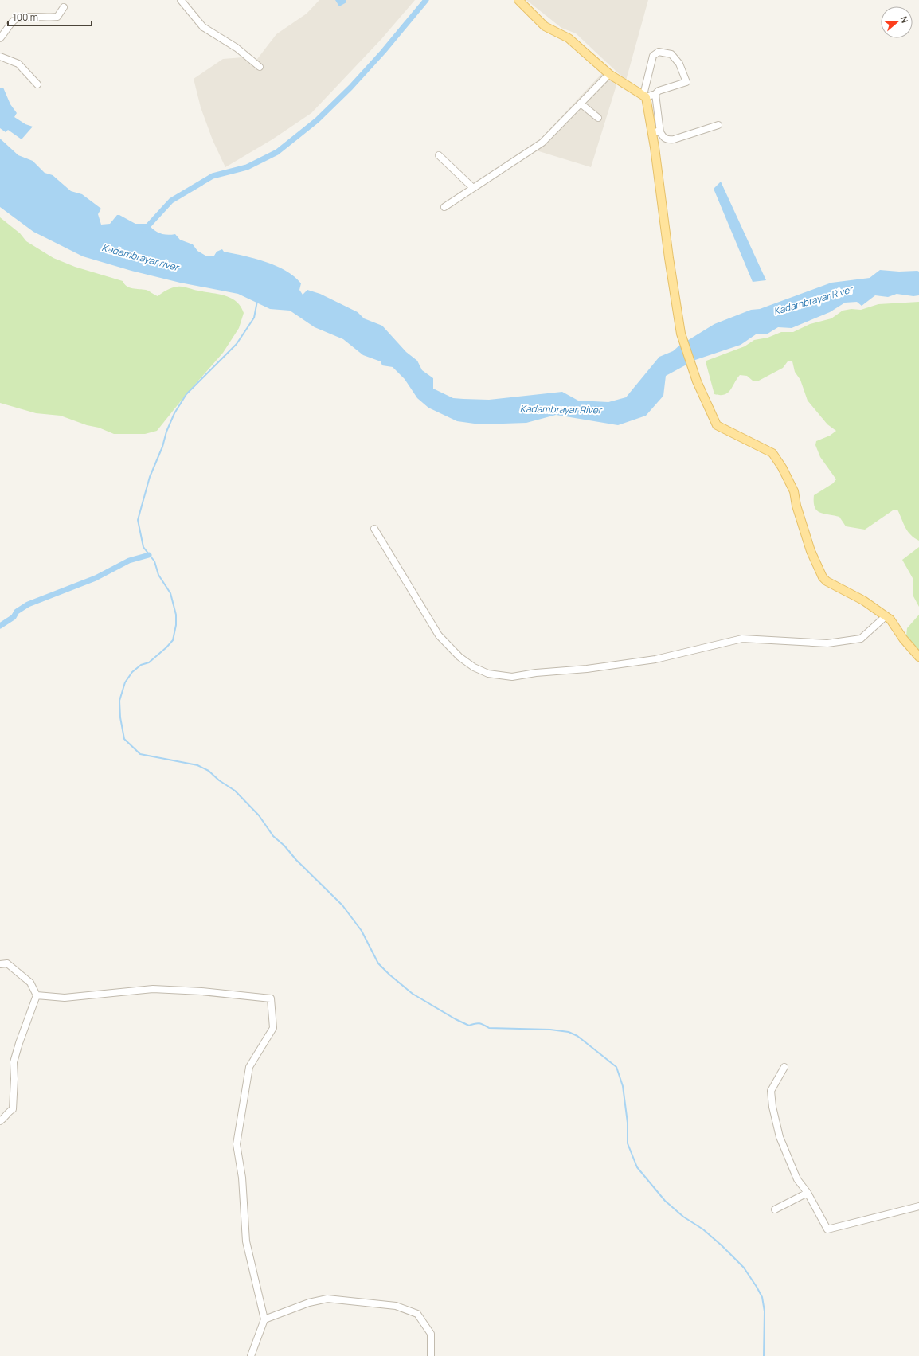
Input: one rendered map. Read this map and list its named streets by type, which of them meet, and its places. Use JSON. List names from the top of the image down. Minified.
{"water":["Kadambrayar river","Kadambrayar River"],"scale_bar":"100 m","north":"right"}
